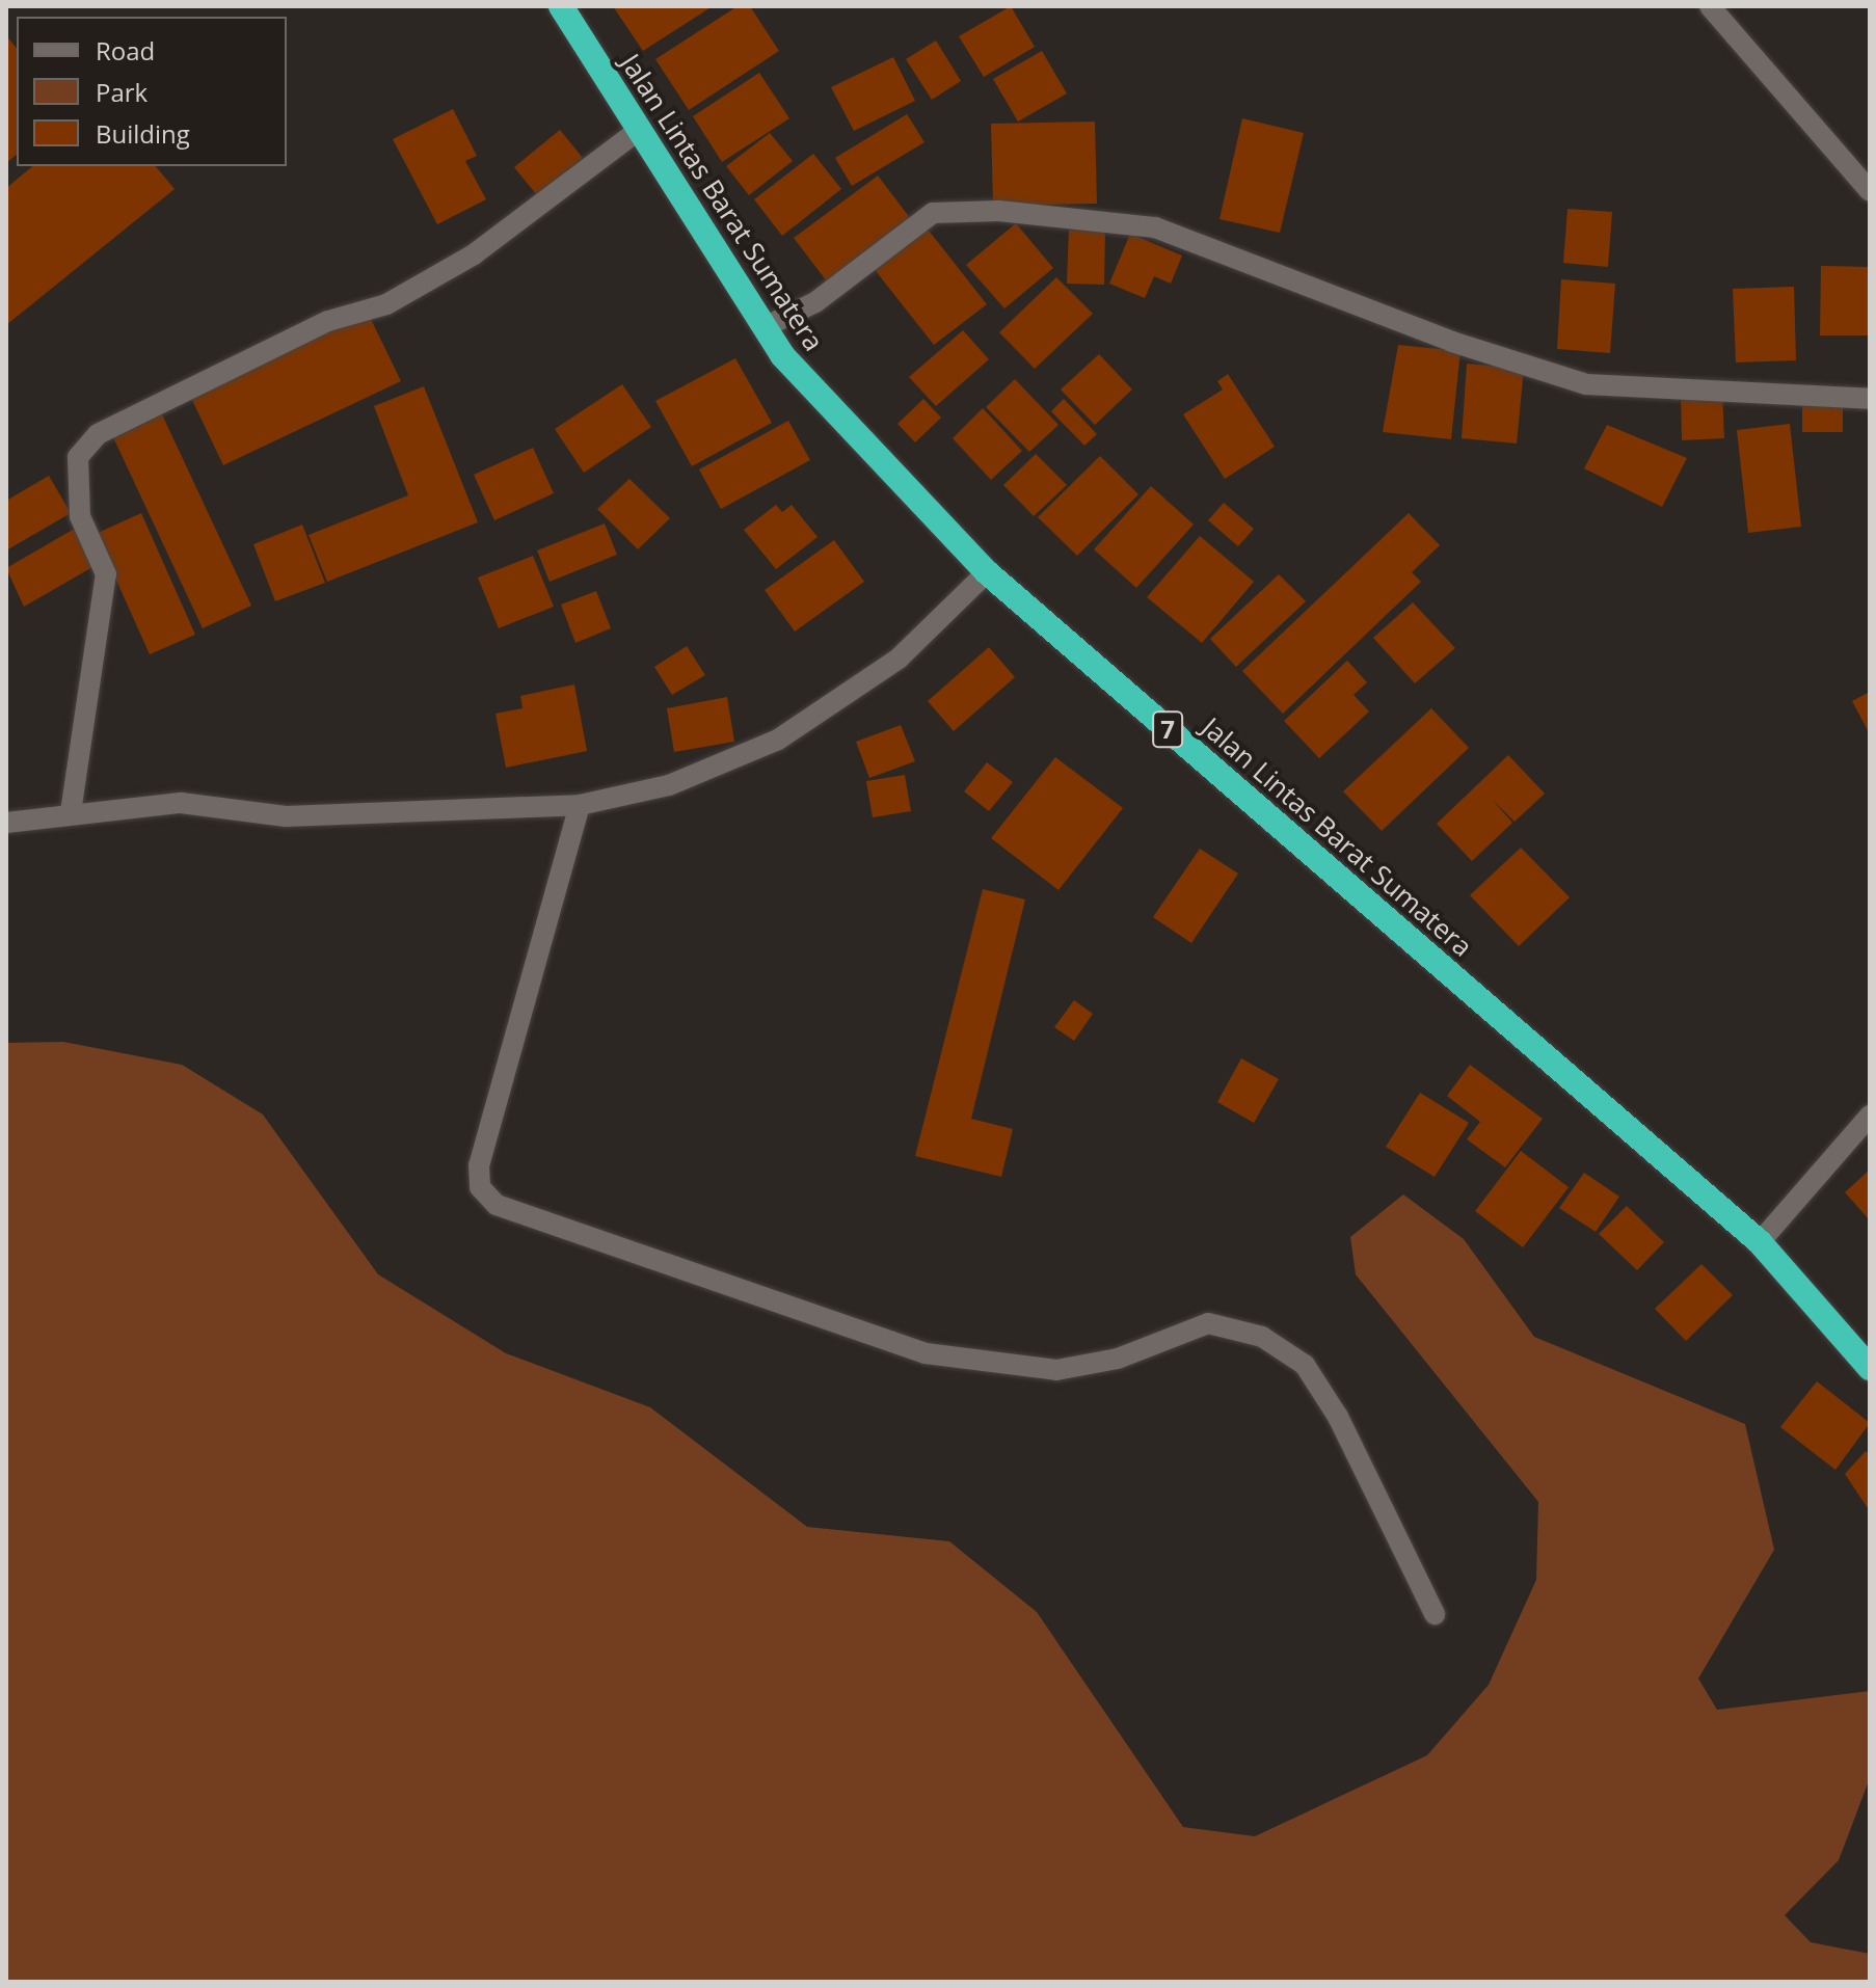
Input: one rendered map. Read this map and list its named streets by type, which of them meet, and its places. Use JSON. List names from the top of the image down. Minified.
{"streets":{"highway":["Jalan Lintas Barat Sumatera","7"]},"legend":["Road","Park","Building"]}
